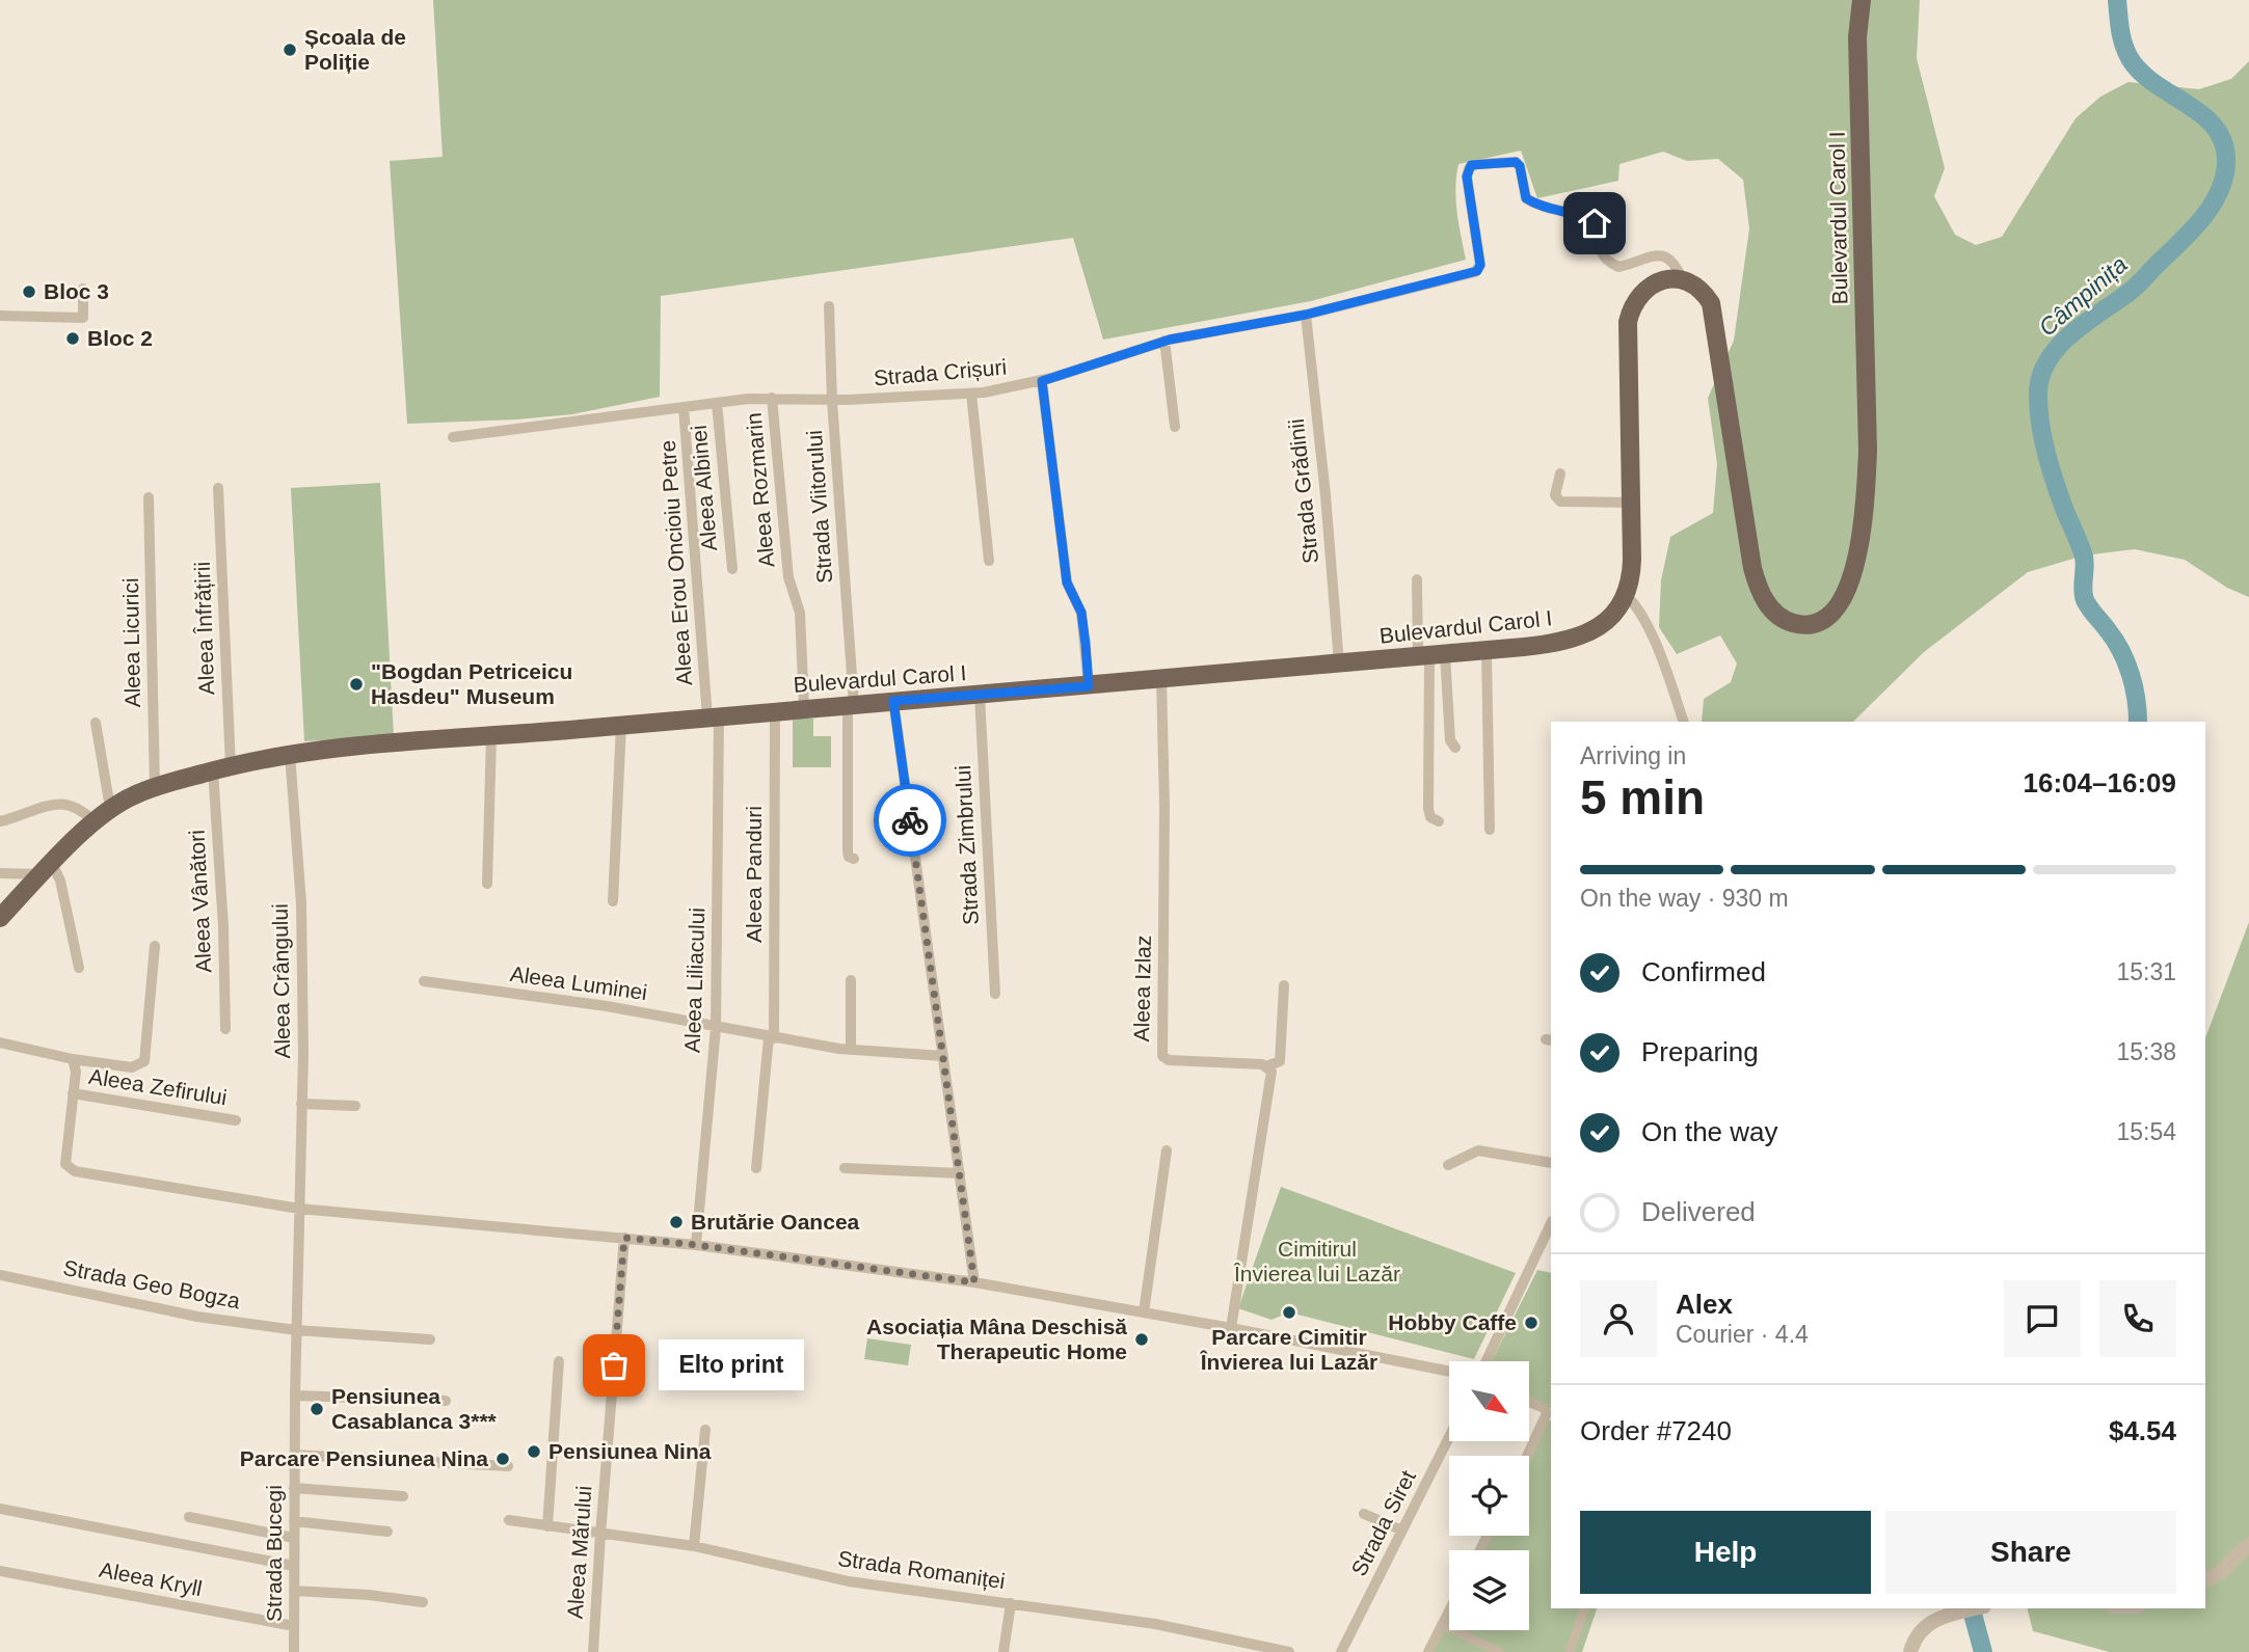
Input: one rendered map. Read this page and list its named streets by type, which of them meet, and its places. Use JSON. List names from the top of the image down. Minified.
{"streets":{"main road":["Bulevardul Carol I"],"street":["Strada Crișuri","Aleea Albinei","Aleea Rozmarin","Strada Grădinii","Strada Viitorului","Aleea Erou Oncioiu Petre","Aleea Înfrățirii","Aleea Licurici","Strada Zimbrului","Aleea Panduri","Aleea Vânători","Aleea Liliacului","Aleea Crângului","Aleea Luminei","Aleea Izlaz","Aleea Zefirului","Strada Geo Bogza","Strada Siret","Aleea Mărului","Strada Bucegi","Strada Romaniței","Aleea Kryll"]},"crossings":[["Bulevardul Carol I","Strada Crișuri"],["Bulevardul Carol I","Aleea Rozmarin"],["Bulevardul Carol I","Strada Grădinii"],["Bulevardul Carol I","Strada Viitorului"],["Bulevardul Carol I","Aleea Erou Oncioiu Petre"],["Bulevardul Carol I","Aleea Înfrățirii"],["Bulevardul Carol I","Aleea Licurici"],["Bulevardul Carol I","Strada Zimbrului"],["Bulevardul Carol I","Aleea Panduri"],["Bulevardul Carol I","Aleea Vânători"],["Bulevardul Carol I","Aleea Liliacului"],["Bulevardul Carol I","Aleea Crângului"],["Bulevardul Carol I","Aleea Izlaz"],["Strada Crișuri","Aleea Albinei"],["Strada Crișuri","Aleea Rozmarin"],["Strada Crișuri","Strada Grădinii"],["Strada Crișuri","Strada Viitorului"],["Strada Crișuri","Aleea Erou Oncioiu Petre"],["Aleea Erou Oncioiu Petre","Aleea Liliacului"],["Aleea Înfrățirii","Aleea Vânători"],["Aleea Panduri","Aleea Luminei"],["Aleea Liliacului","Aleea Luminei"],["Aleea Crângului","Strada Bucegi"],["Strada Geo Bogza","Strada Bucegi"],["Aleea Mărului","Strada Romaniței"],["Strada Bucegi","Aleea Kryll"]],"water":["Câmpinița"],"parks":["Cimitirul Învierea lui Lazăr"],"places":["Școala de Poliție","Bloc 3","Bloc 2","\"Bogdan Petriceicu Hasdeu\" Museum","Brutărie Oancea","Parcare Cimitir Învierea lui Lazăr","Hobby Caffe","Asociația Mâna Deschisă Therapeutic Home","Elto print","Pensiunea Casablanca 3***","Pensiunea Nina","Parcare Pensiunea Nina"],"north":"bottom right","page":{"heading":["5 min","Arriving in","16:04–16:09"],"panel":["Alex","Courier · 4.4","Order #7240","$4.54"],"bar":"On the way · 930 m","list":[["Confirmed","15:31"],["Preparing","15:38"],["On the way","15:54"],"Delivered"],"bubble":"Elto print","buttons":["Help","Share"]}}
